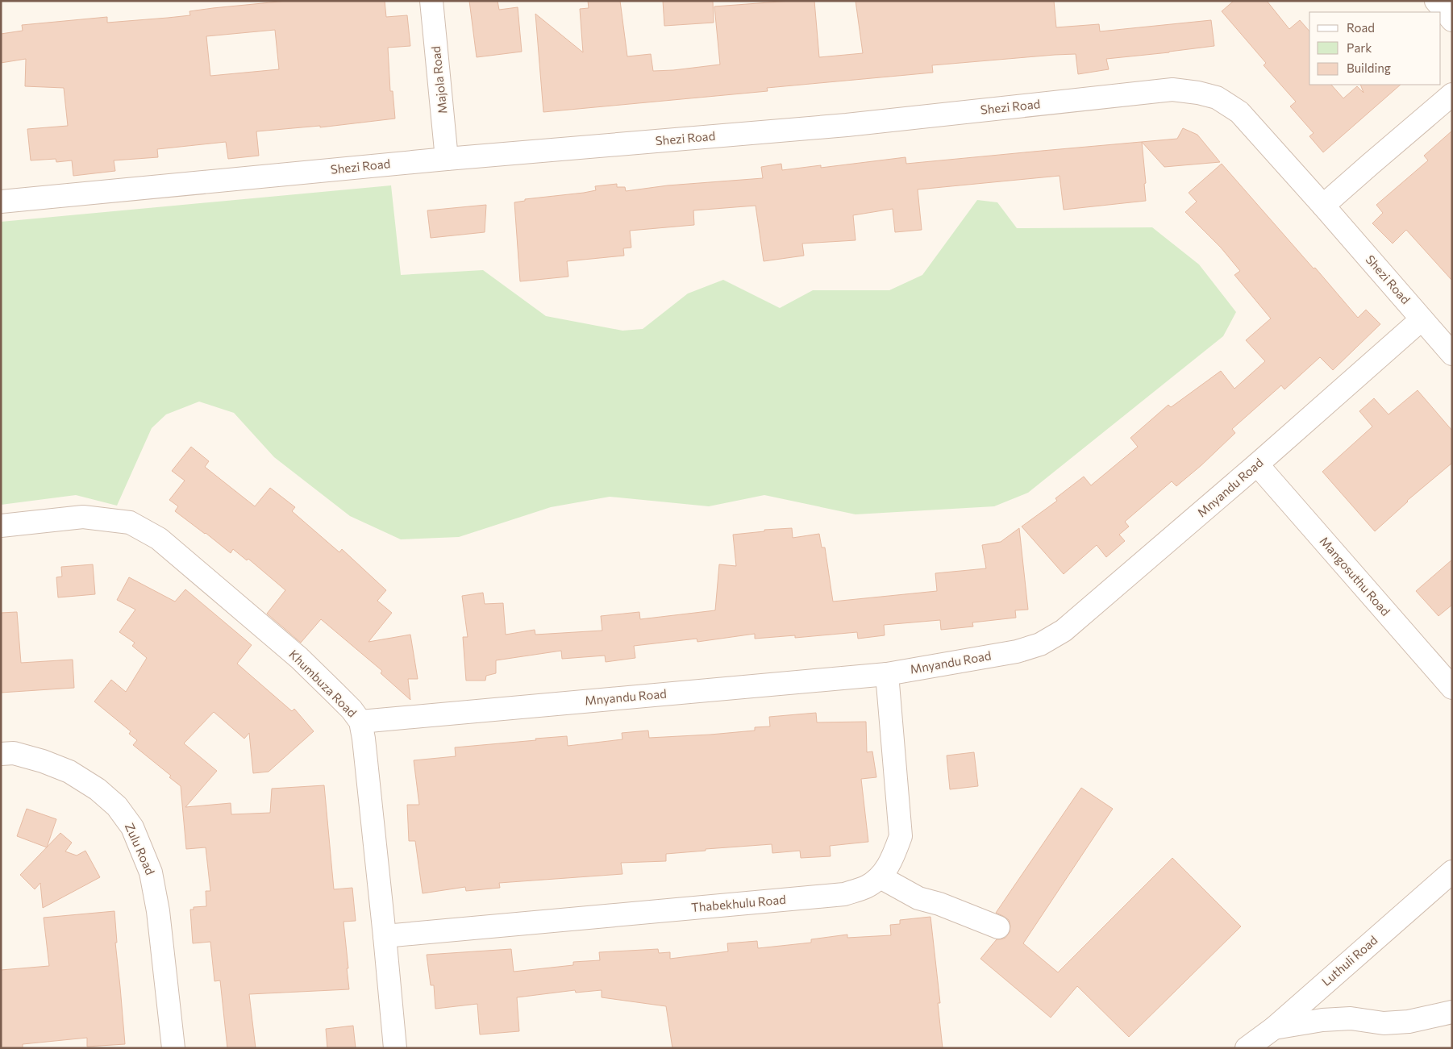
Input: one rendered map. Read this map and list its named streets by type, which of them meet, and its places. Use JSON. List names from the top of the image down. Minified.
{"streets":{"street":["Majola Road","Shezi Road","Mnyandu Road","Mangosuthu Road","Khumbuza Road","Zulu Road","Thabekhulu Road","Luthuli Road"]},"crossings":[["Majola Road","Shezi Road"],["Shezi Road","Mnyandu Road"],["Mnyandu Road","Mangosuthu Road"],["Mnyandu Road","Khumbuza Road"],["Mnyandu Road","Thabekhulu Road"],["Khumbuza Road","Thabekhulu Road"]],"legend":["Road","Park","Building"]}
